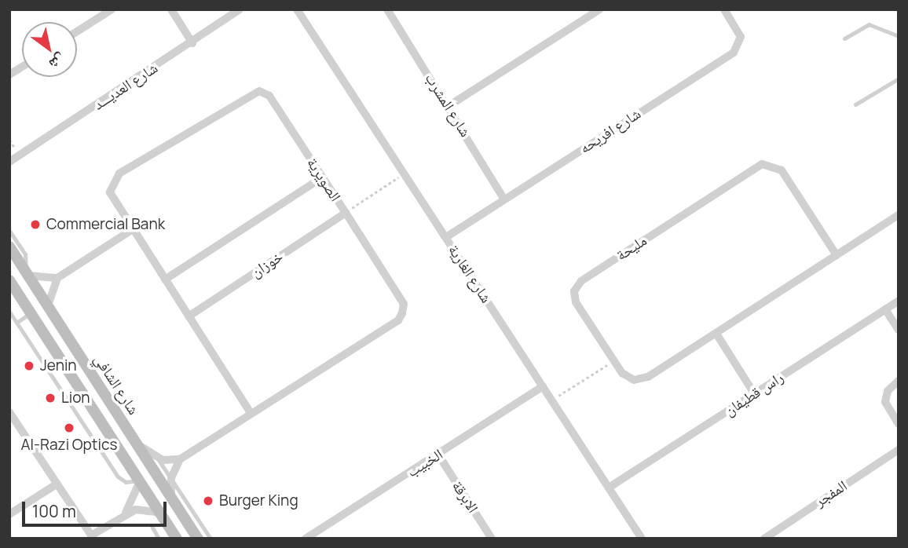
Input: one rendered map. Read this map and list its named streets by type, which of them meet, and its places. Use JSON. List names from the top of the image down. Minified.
{"streets":{"main road":["شارع الشافي"],"street":["شارع العديـــد","شارع المشرب","شارع افريحه","الصويرية","مليحة","خوزان","شارع الغارية","راس قطيفان","الخبيب","المفجر","الابرقة"]},"crossings":[["شارع المشرب","شارع افريحه"],["شارع افريحه","شارع الغارية"],["الصويرية","خوزان"],["شارع الغارية","راس قطيفان"],["شارع الغارية","الخبيب"],["الخبيب","الابرقة"]],"places":["Commercial Bank","Jenin","Lion","Al-Razi Optics","Burger King"],"scale_bar":"100 m","north":"bottom right"}
